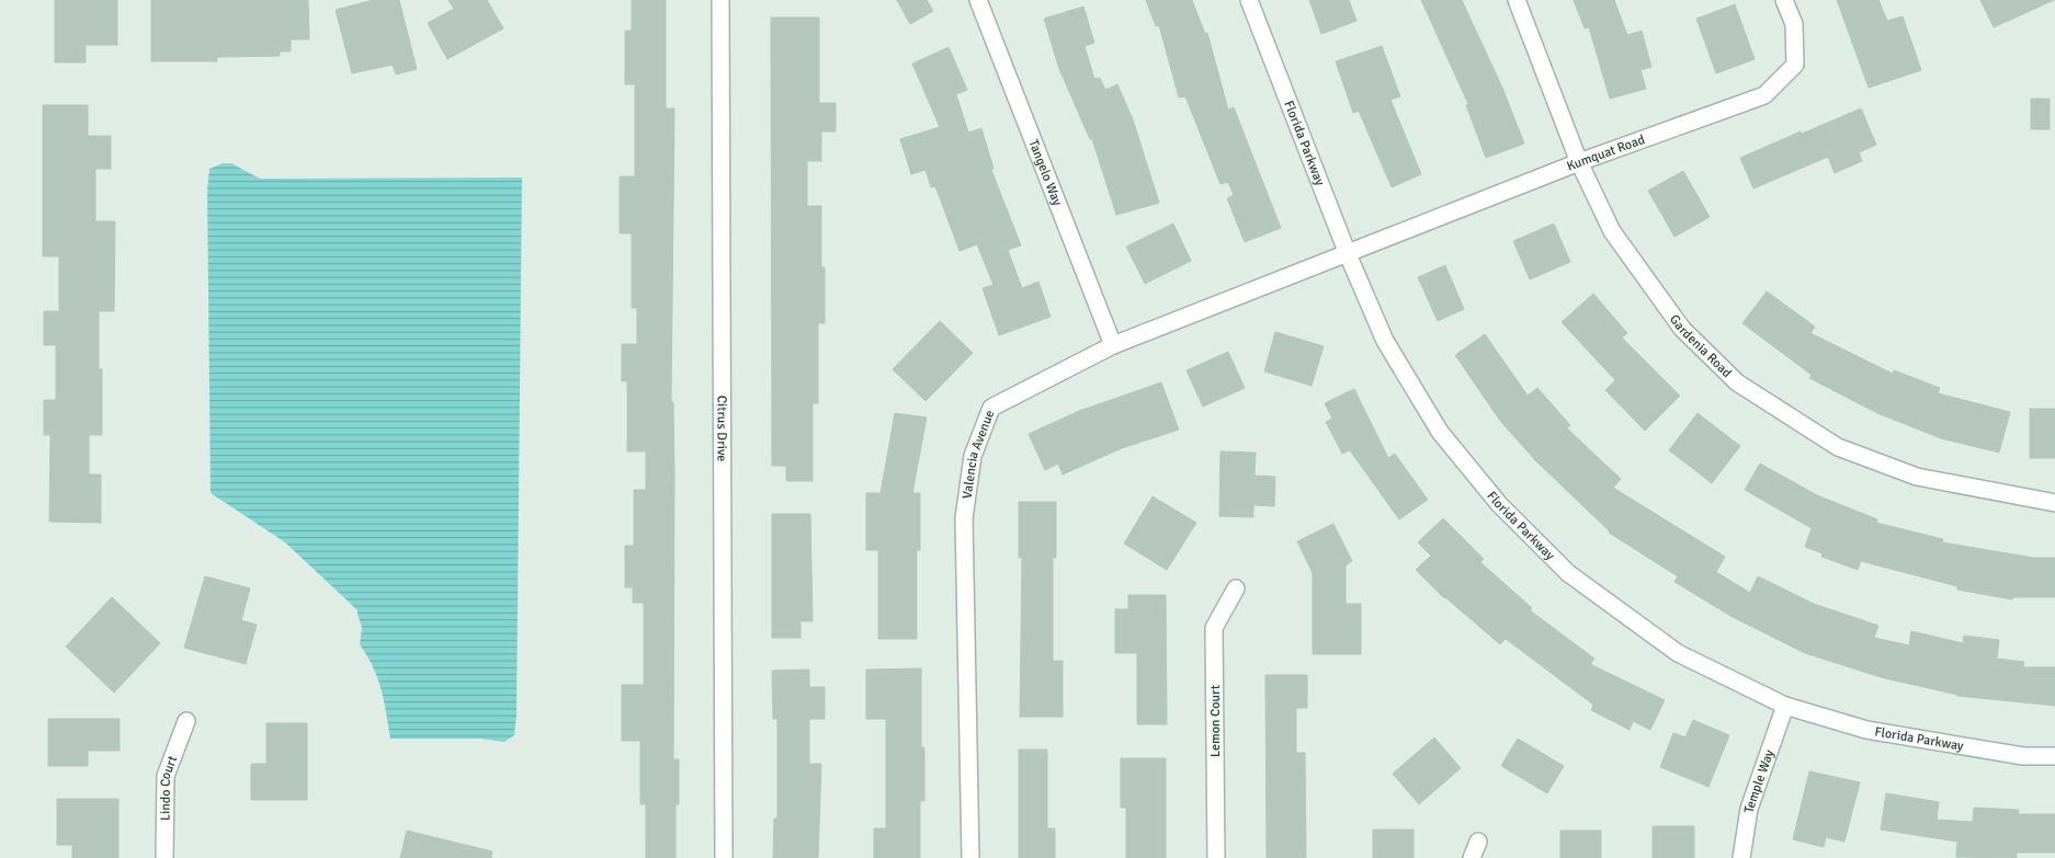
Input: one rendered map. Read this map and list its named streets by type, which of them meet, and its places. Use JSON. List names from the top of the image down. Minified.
{"streets":{"street":["Florida Parkway","Kumquat Road","Tangelo Way","Gardenia Road","Citrus Drive","Valencia Avenue","Lemon Court","Temple Way","Lindo Court"]},"crossings":[["Florida Parkway","Kumquat Road"],["Florida Parkway","Valencia Avenue"],["Florida Parkway","Temple Way"],["Kumquat Road","Gardenia Road"],["Kumquat Road","Valencia Avenue"],["Tangelo Way","Valencia Avenue"]]}
